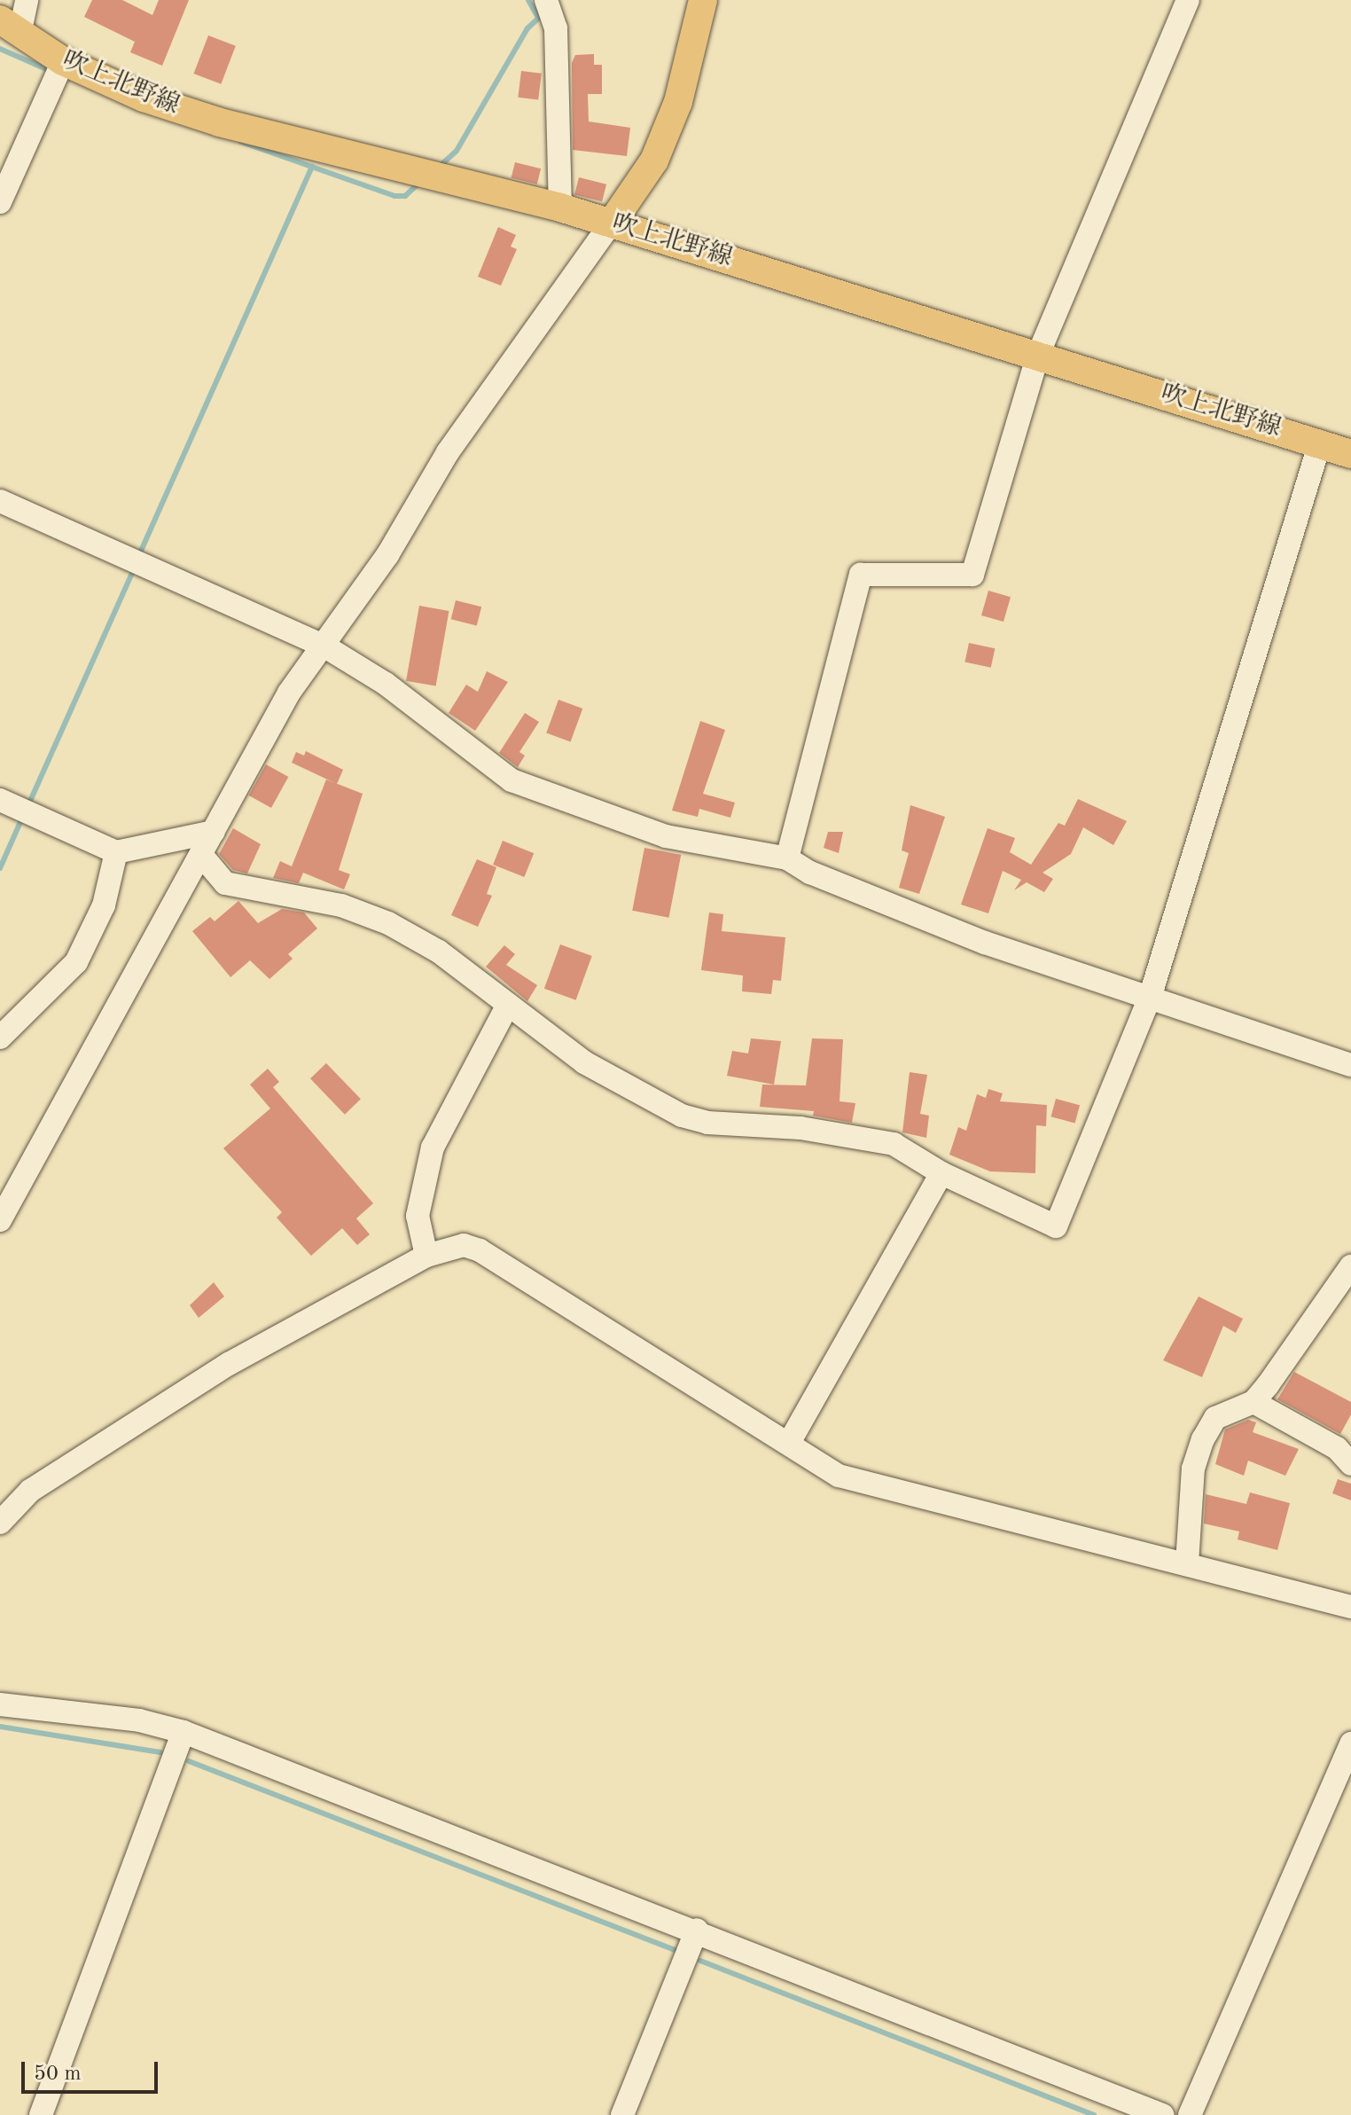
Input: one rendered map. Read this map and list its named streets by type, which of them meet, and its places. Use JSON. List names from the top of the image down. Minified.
{"streets":{"main road":["吹上北野線"]},"scale_bar":"50 m"}
